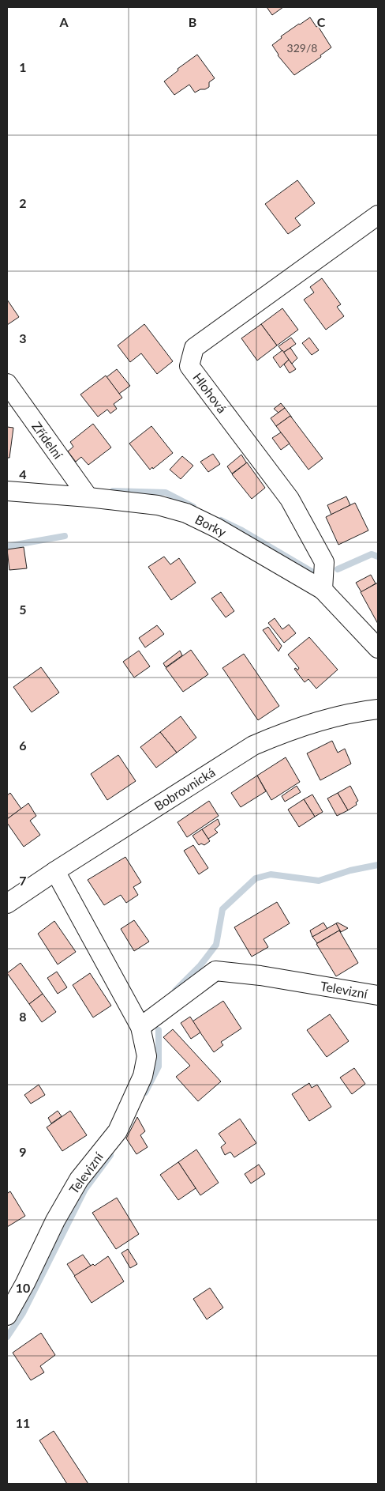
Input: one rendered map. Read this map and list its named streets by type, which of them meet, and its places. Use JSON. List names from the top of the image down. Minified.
{"streets":{"street":["Hlohová","Zřídelní","Borky","Bobrovnická","Televizní"]},"crossings":[["Hlohová","Borky"],["Zřídelní","Borky"],["Bobrovnická","Televizní"]],"house_numbers":["329/8"],"grid":{"columns":["A","B","C"],"rows":["1","2","3","4","5","6","7","8","9","10","11"]}}
